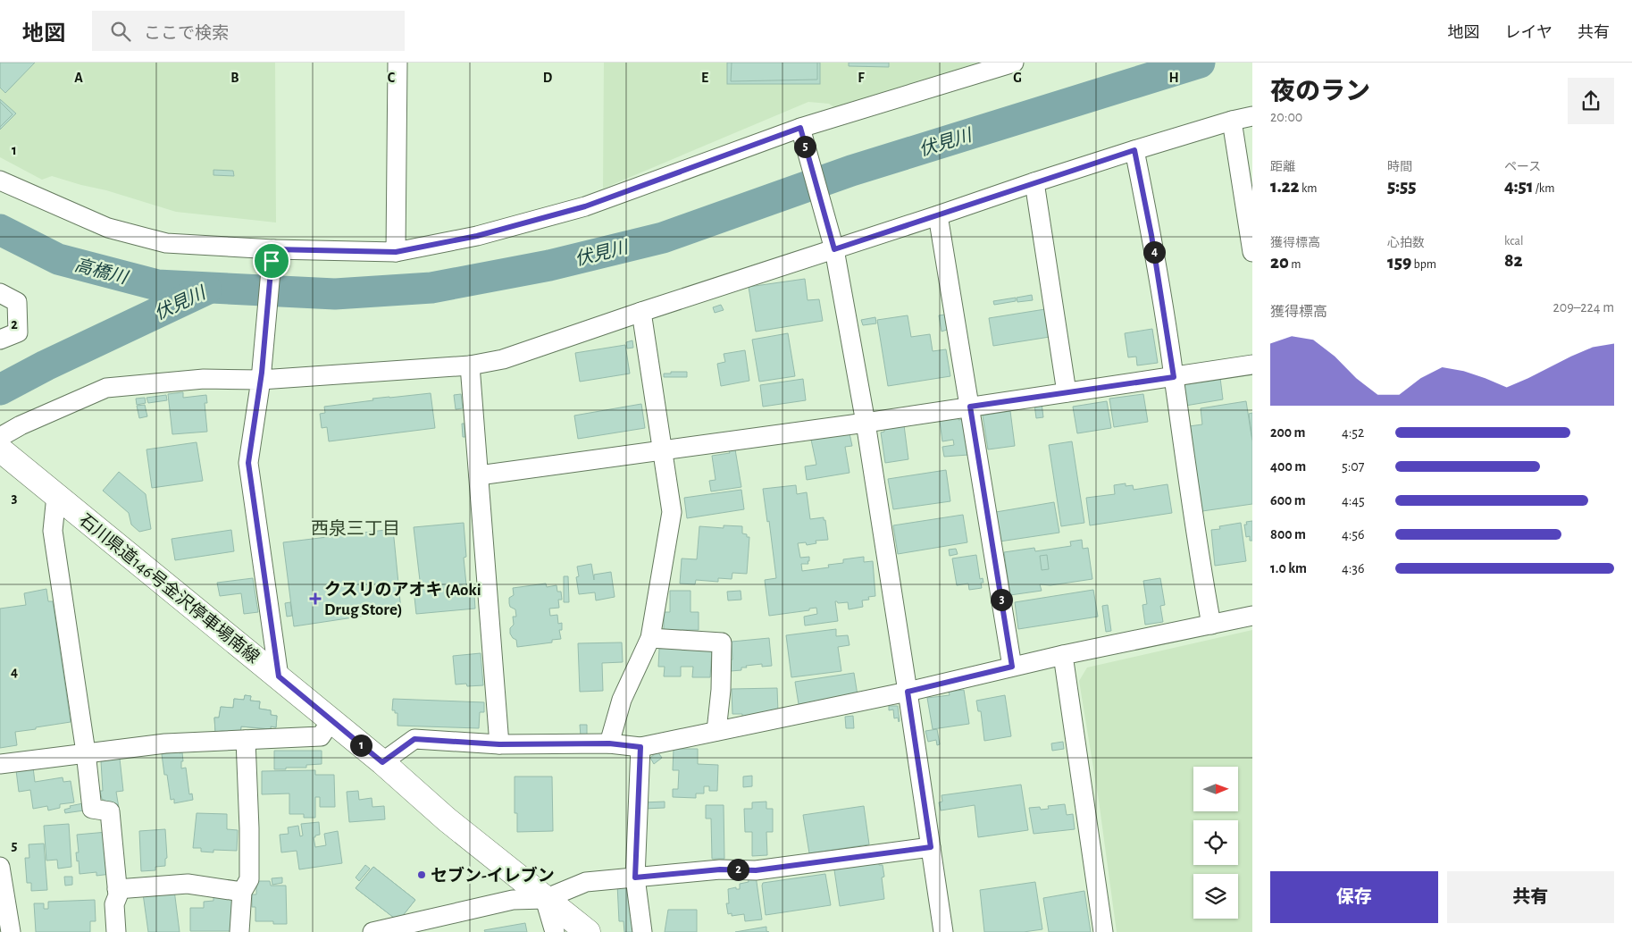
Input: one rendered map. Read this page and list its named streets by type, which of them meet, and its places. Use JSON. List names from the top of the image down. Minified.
{"streets":{"main road":["石川県道146号金沢停車場南線"]},"districts":["西泉三丁目"],"water":["伏見川","高橋川"],"places":{"health":["クスリのアオキ (Aoki Drug Store)"],"other":["セブン-イレブン"]},"north":"right","page":{"header":"地図","search":"ここで検索","nav":["地図","レイヤ","共有"],"heading":["夜のラン","20:00"],"pins":["5","4","3","1","2"],"stats":[["距離","1.22 km"],["時間","5:55"],["ペース","4:51 /km"],["獲得標高","20 m"],["心拍数","159 bpm"],["kcal","82"]],"chart":["獲得標高","209–224 m"],"list":[{"name":"200 m","note":"4:52"},{"name":"400 m","note":"5:07"},{"name":"600 m","note":"4:45"},{"name":"800 m","note":"4:56"},{"name":"1.0 km","note":"4:36"}],"buttons":["保存","共有"]},"grid":{"columns":["A","B","C","D","E","F","G","H"],"rows":["1","2","3","4","5"]}}
